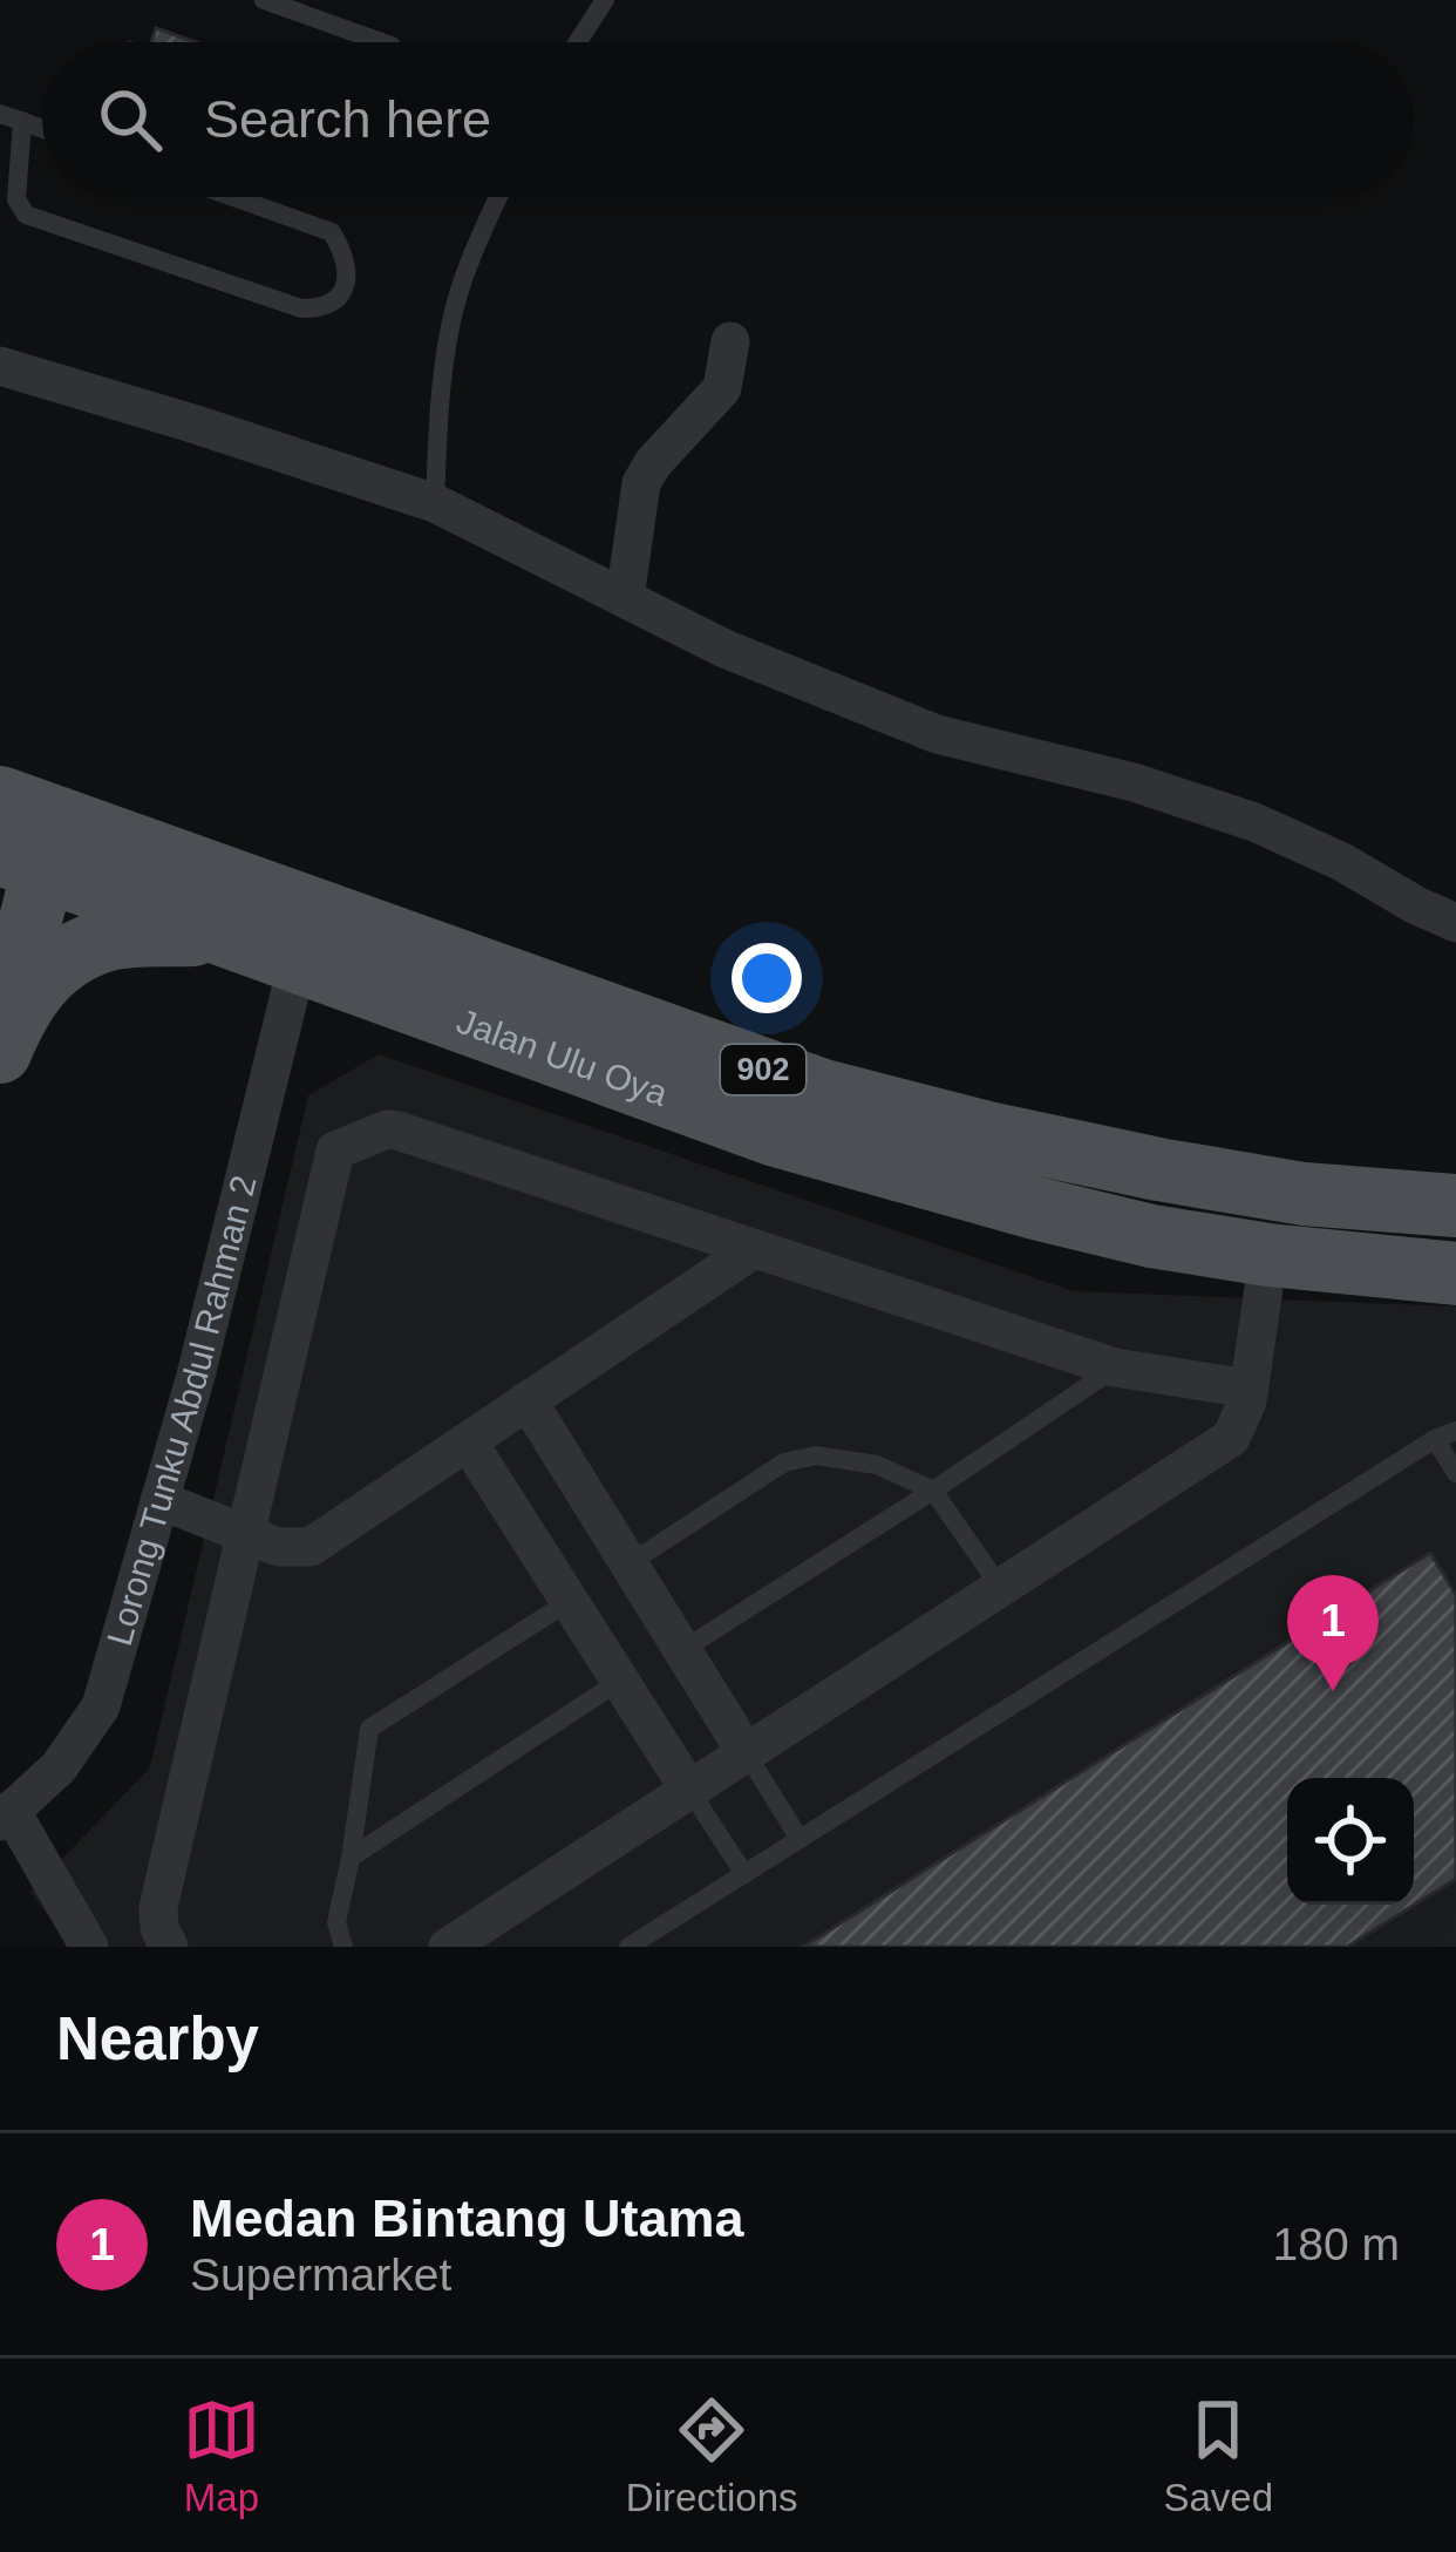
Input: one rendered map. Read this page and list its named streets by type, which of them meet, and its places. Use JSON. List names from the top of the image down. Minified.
{"streets":{"main road":["Jalan Ulu Oya","902"],"street":["Lorong Tunku Abdul Rahman 2"]},"crossings":[["Jalan Ulu Oya","Lorong Tunku Abdul Rahman 2"]],"page":{"search":"Search here","pins":"1","heading":"Nearby","list":[{"mark":"1","name":"Medan Bintang Utama","note":"Supermarket","value":"180 m"}],"nav":["Map","Directions","Saved"]}}
